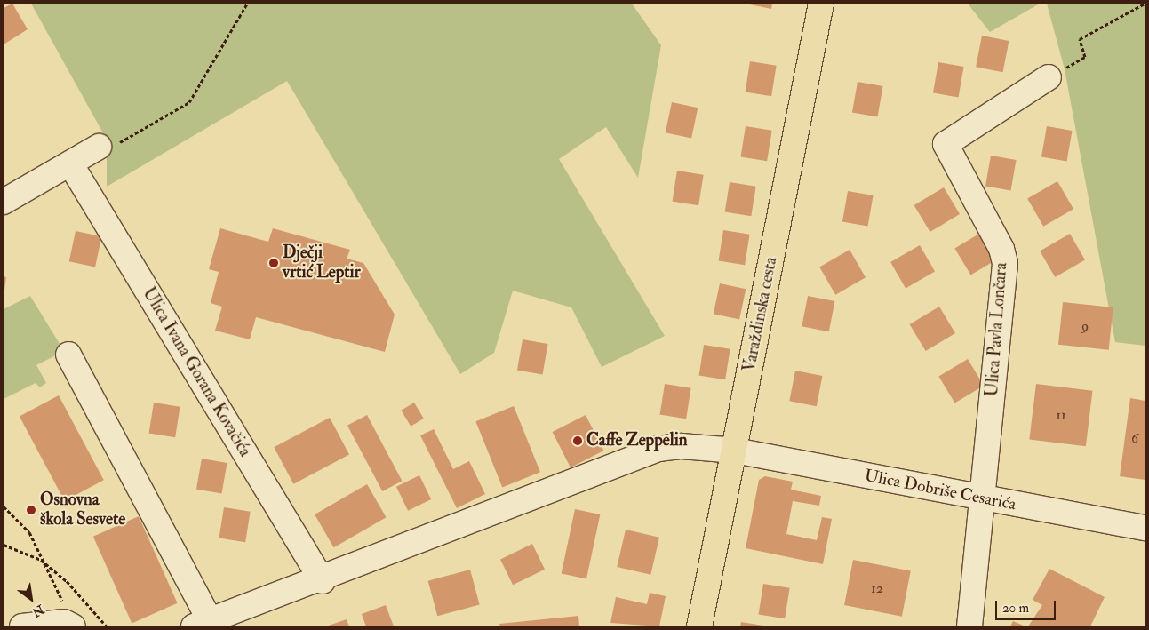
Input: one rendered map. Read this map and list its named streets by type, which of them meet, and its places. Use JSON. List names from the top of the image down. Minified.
{"streets":{"main road":["Varaždinska cesta"],"street":["Ulica Pavla Lončara","Ulica Ivana Gorana Kovačića","Ulica Dobriše Cesarića"]},"crossings":[["Varaždinska cesta","Ulica Dobriše Cesarića"],["Ulica Pavla Lončara","Ulica Dobriše Cesarića"]],"places":["Dječji vrtić Leptir","Caffe Zeppelin","Osnovna škola Sesvete"],"house_numbers":["9","11","6","12"],"scale_bar":"20 m","north":"bottom right"}
